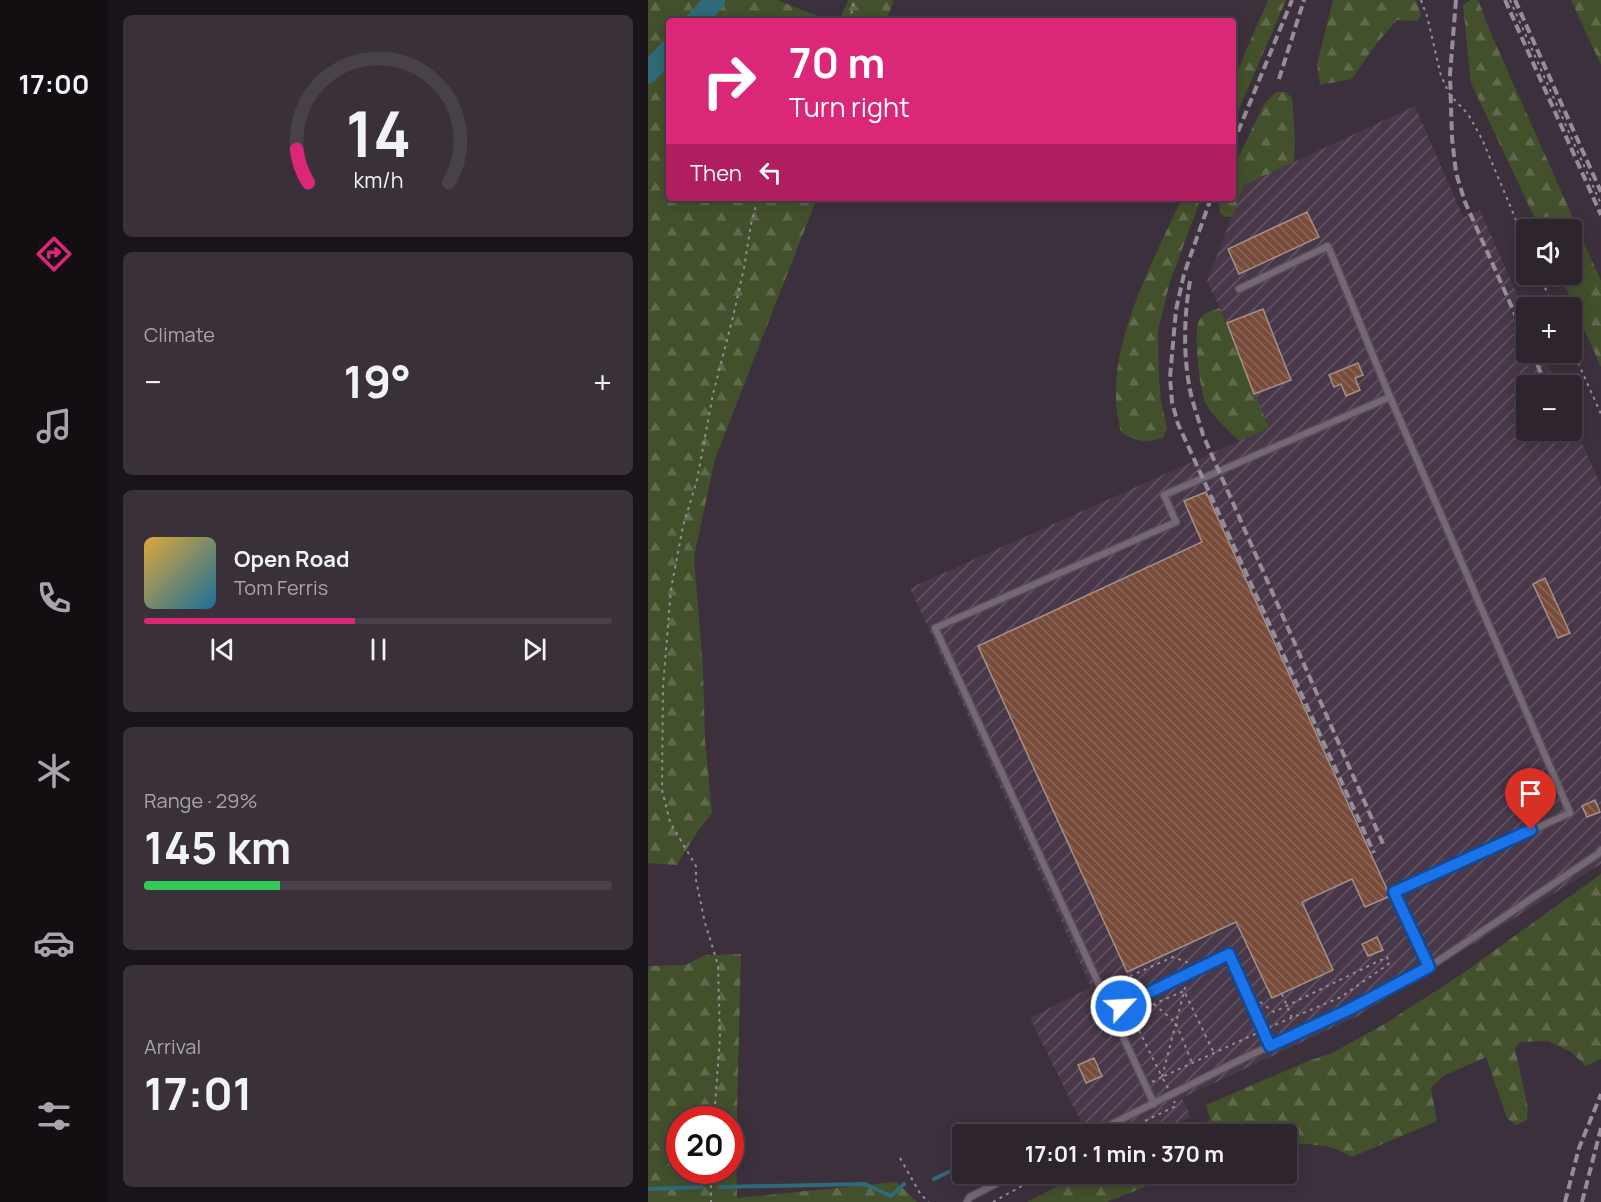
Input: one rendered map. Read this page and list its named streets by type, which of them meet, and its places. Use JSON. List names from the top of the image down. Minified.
{"page":{"tabs":"17:00","turn":["70 m","Turn right"],"then":"Then","map_buttons":["+","−"],"tile":["Climate",["Range · 29%","145 km"],["Arrival","17:01"]],"heat":["−","19°","+"],"song":["Open Road","Tom Ferris"],"limit":"20","trip":"17:01 · 1 min · 370 m","gauge":["14","km/h"]}}
